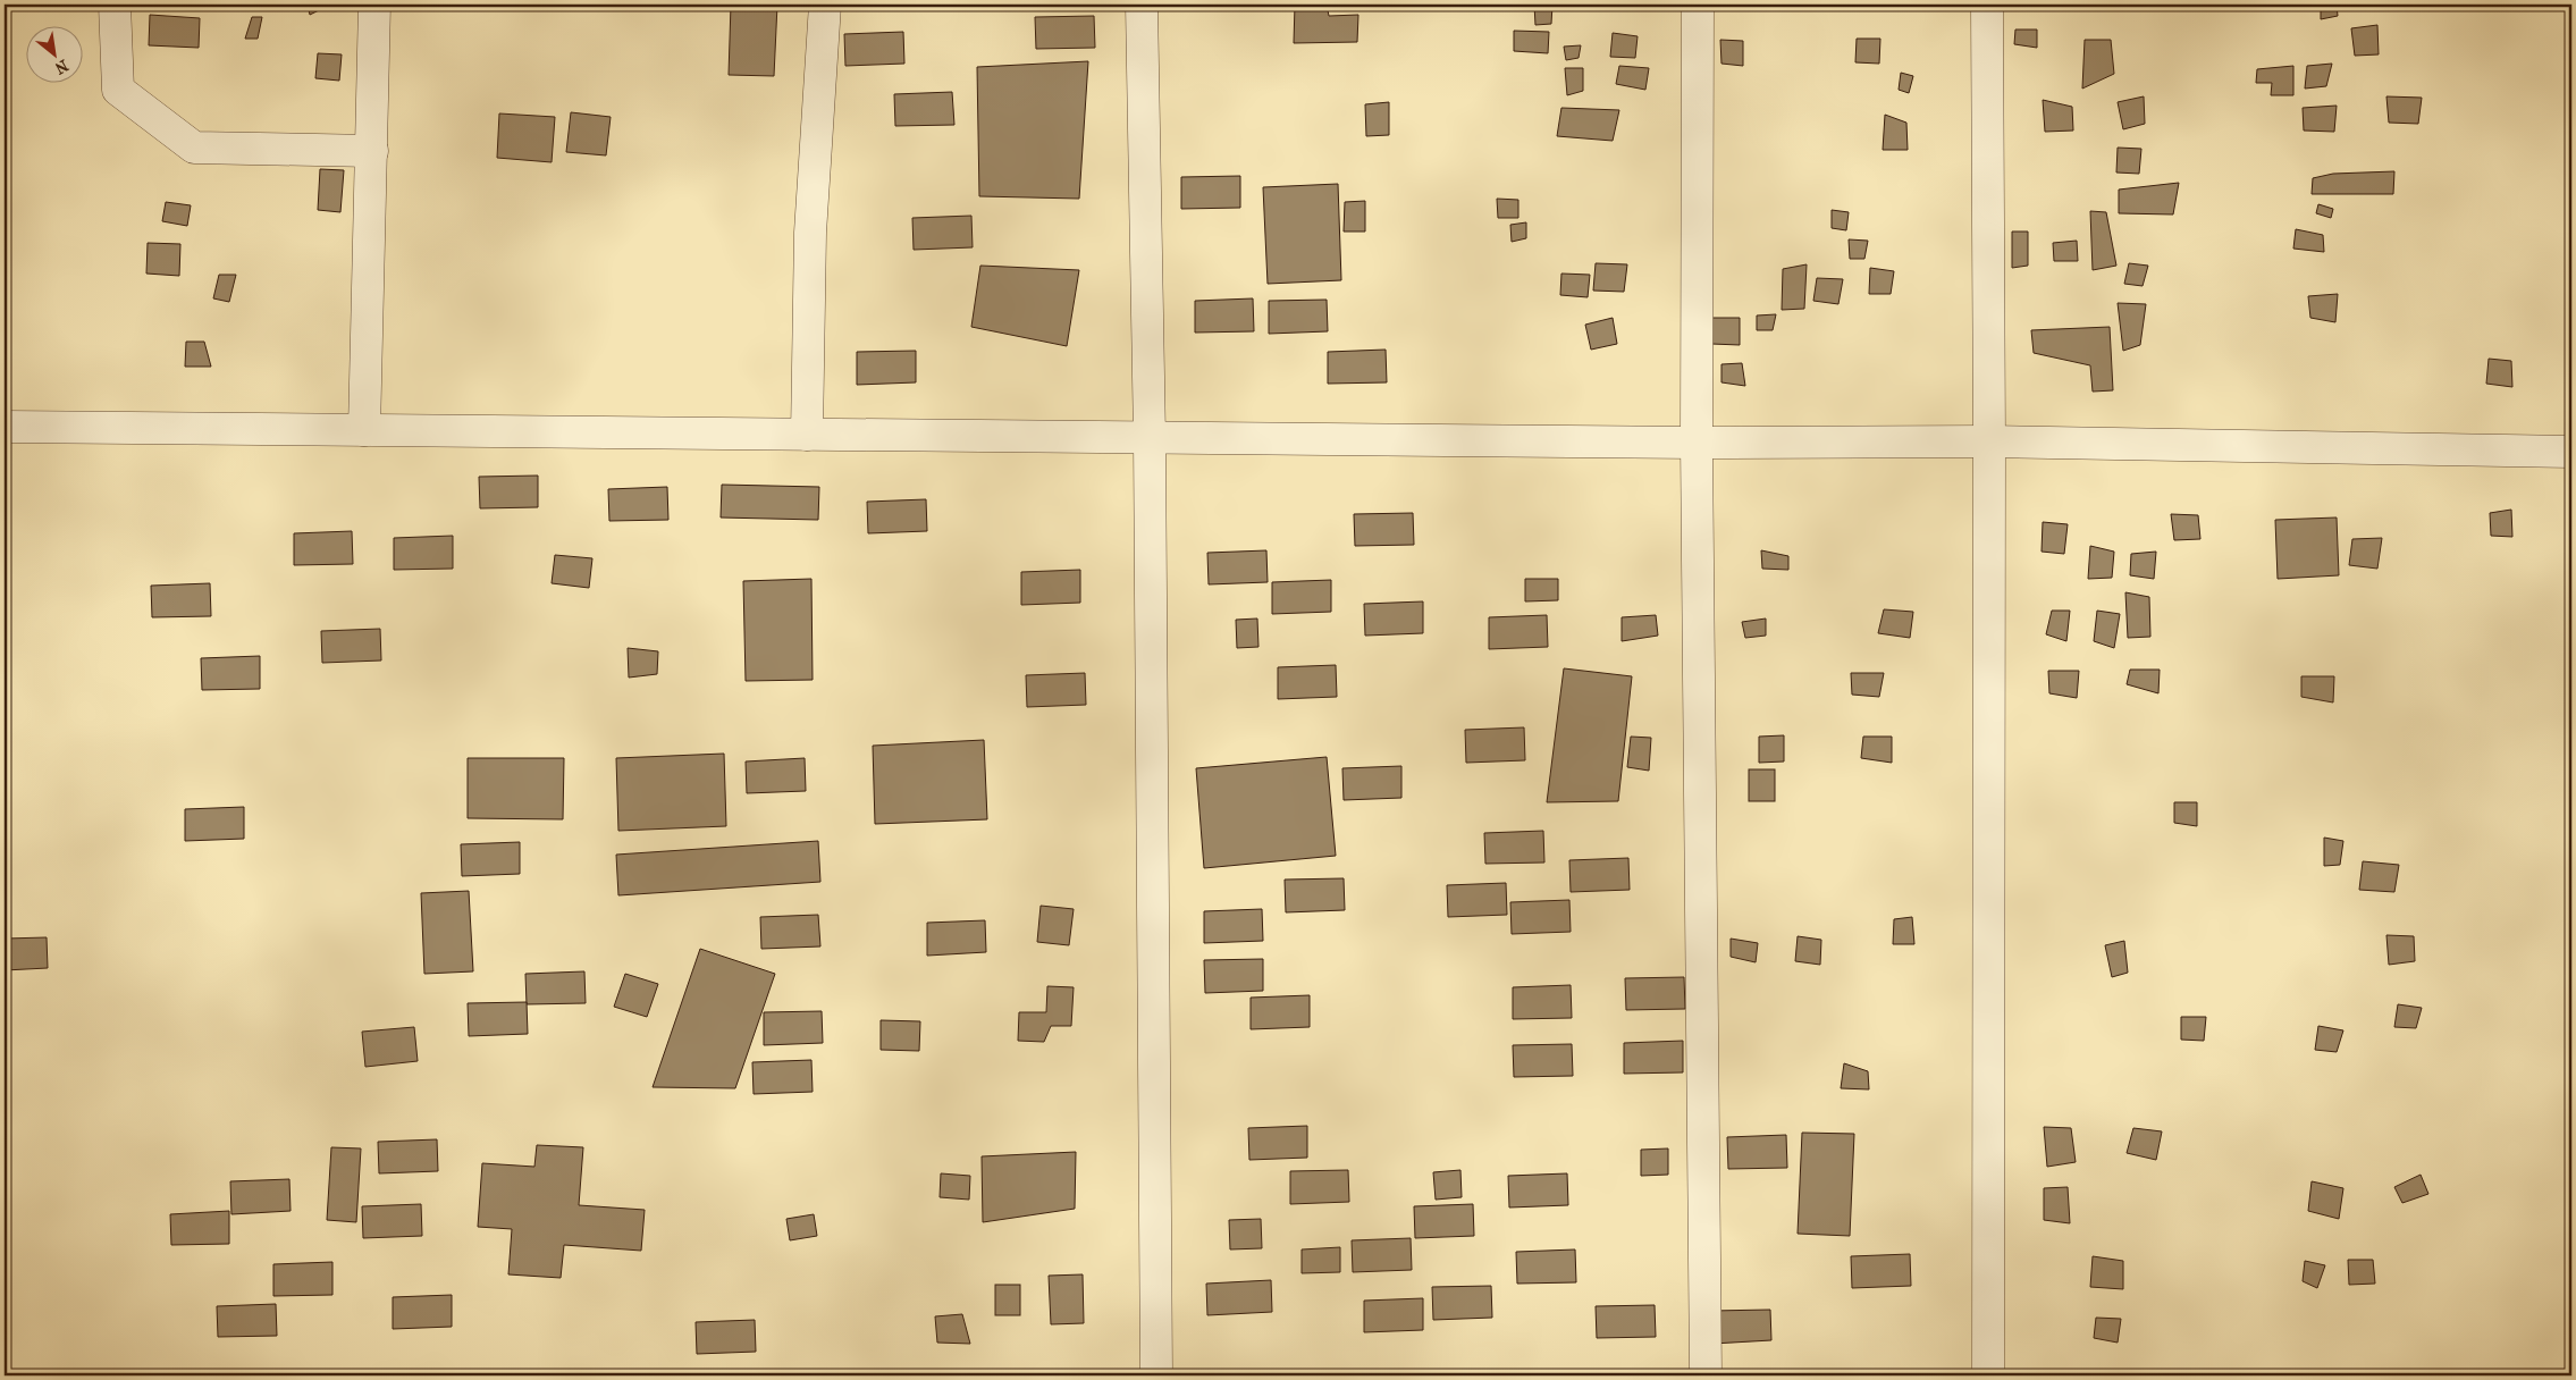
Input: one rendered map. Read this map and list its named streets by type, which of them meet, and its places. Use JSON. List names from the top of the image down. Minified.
{"north":"bottom right"}
